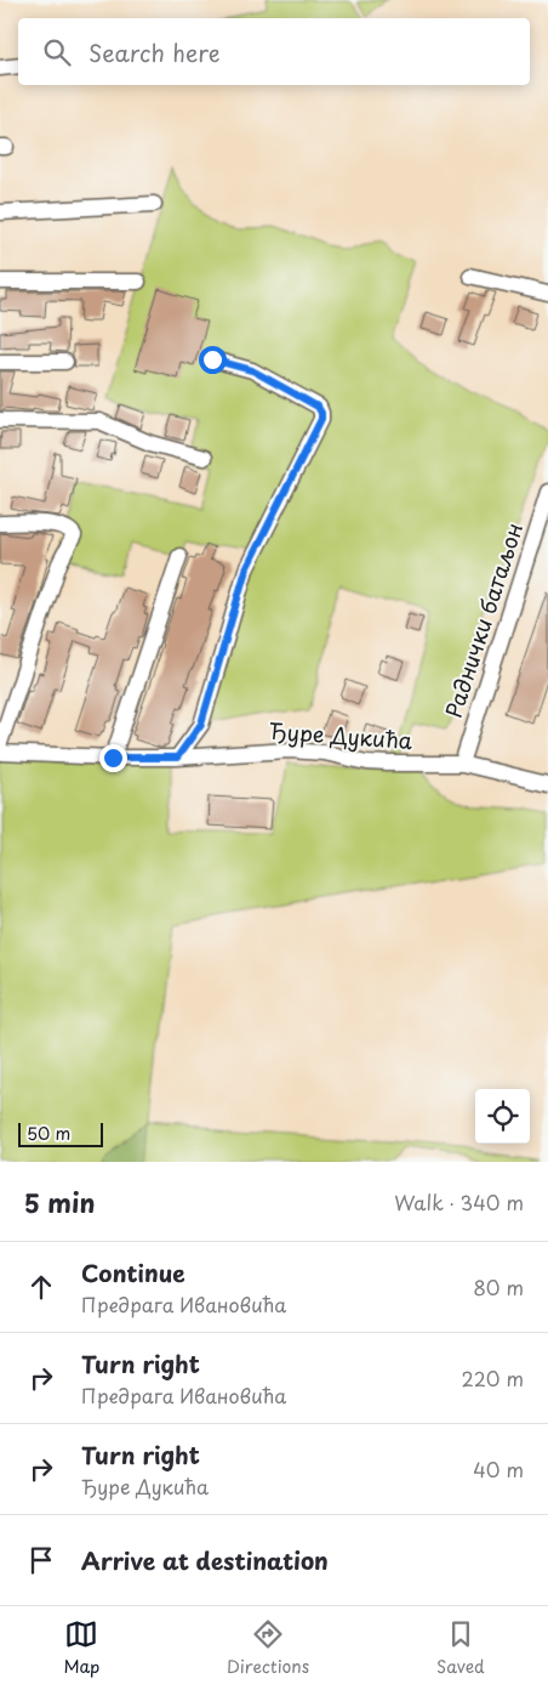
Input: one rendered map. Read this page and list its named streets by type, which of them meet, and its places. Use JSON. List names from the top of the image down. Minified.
{"streets":{"street":["Раднички батаљон","Ђуре Дукића"]},"crossings":[["Раднички батаљон","Ђуре Дукића"]],"scale_bar":"50 m","page":{"search":"Search here","scale":"50 m","heading":["5 min","Walk · 340 m"],"list":[["Continue","Предрага Ивановића","80 m"],["Turn right","Предрага Ивановића","220 m"],["Turn right","Ђуре Дукића","40 m"],"Arrive at destination"],"nav":["Map","Directions","Saved"]}}
